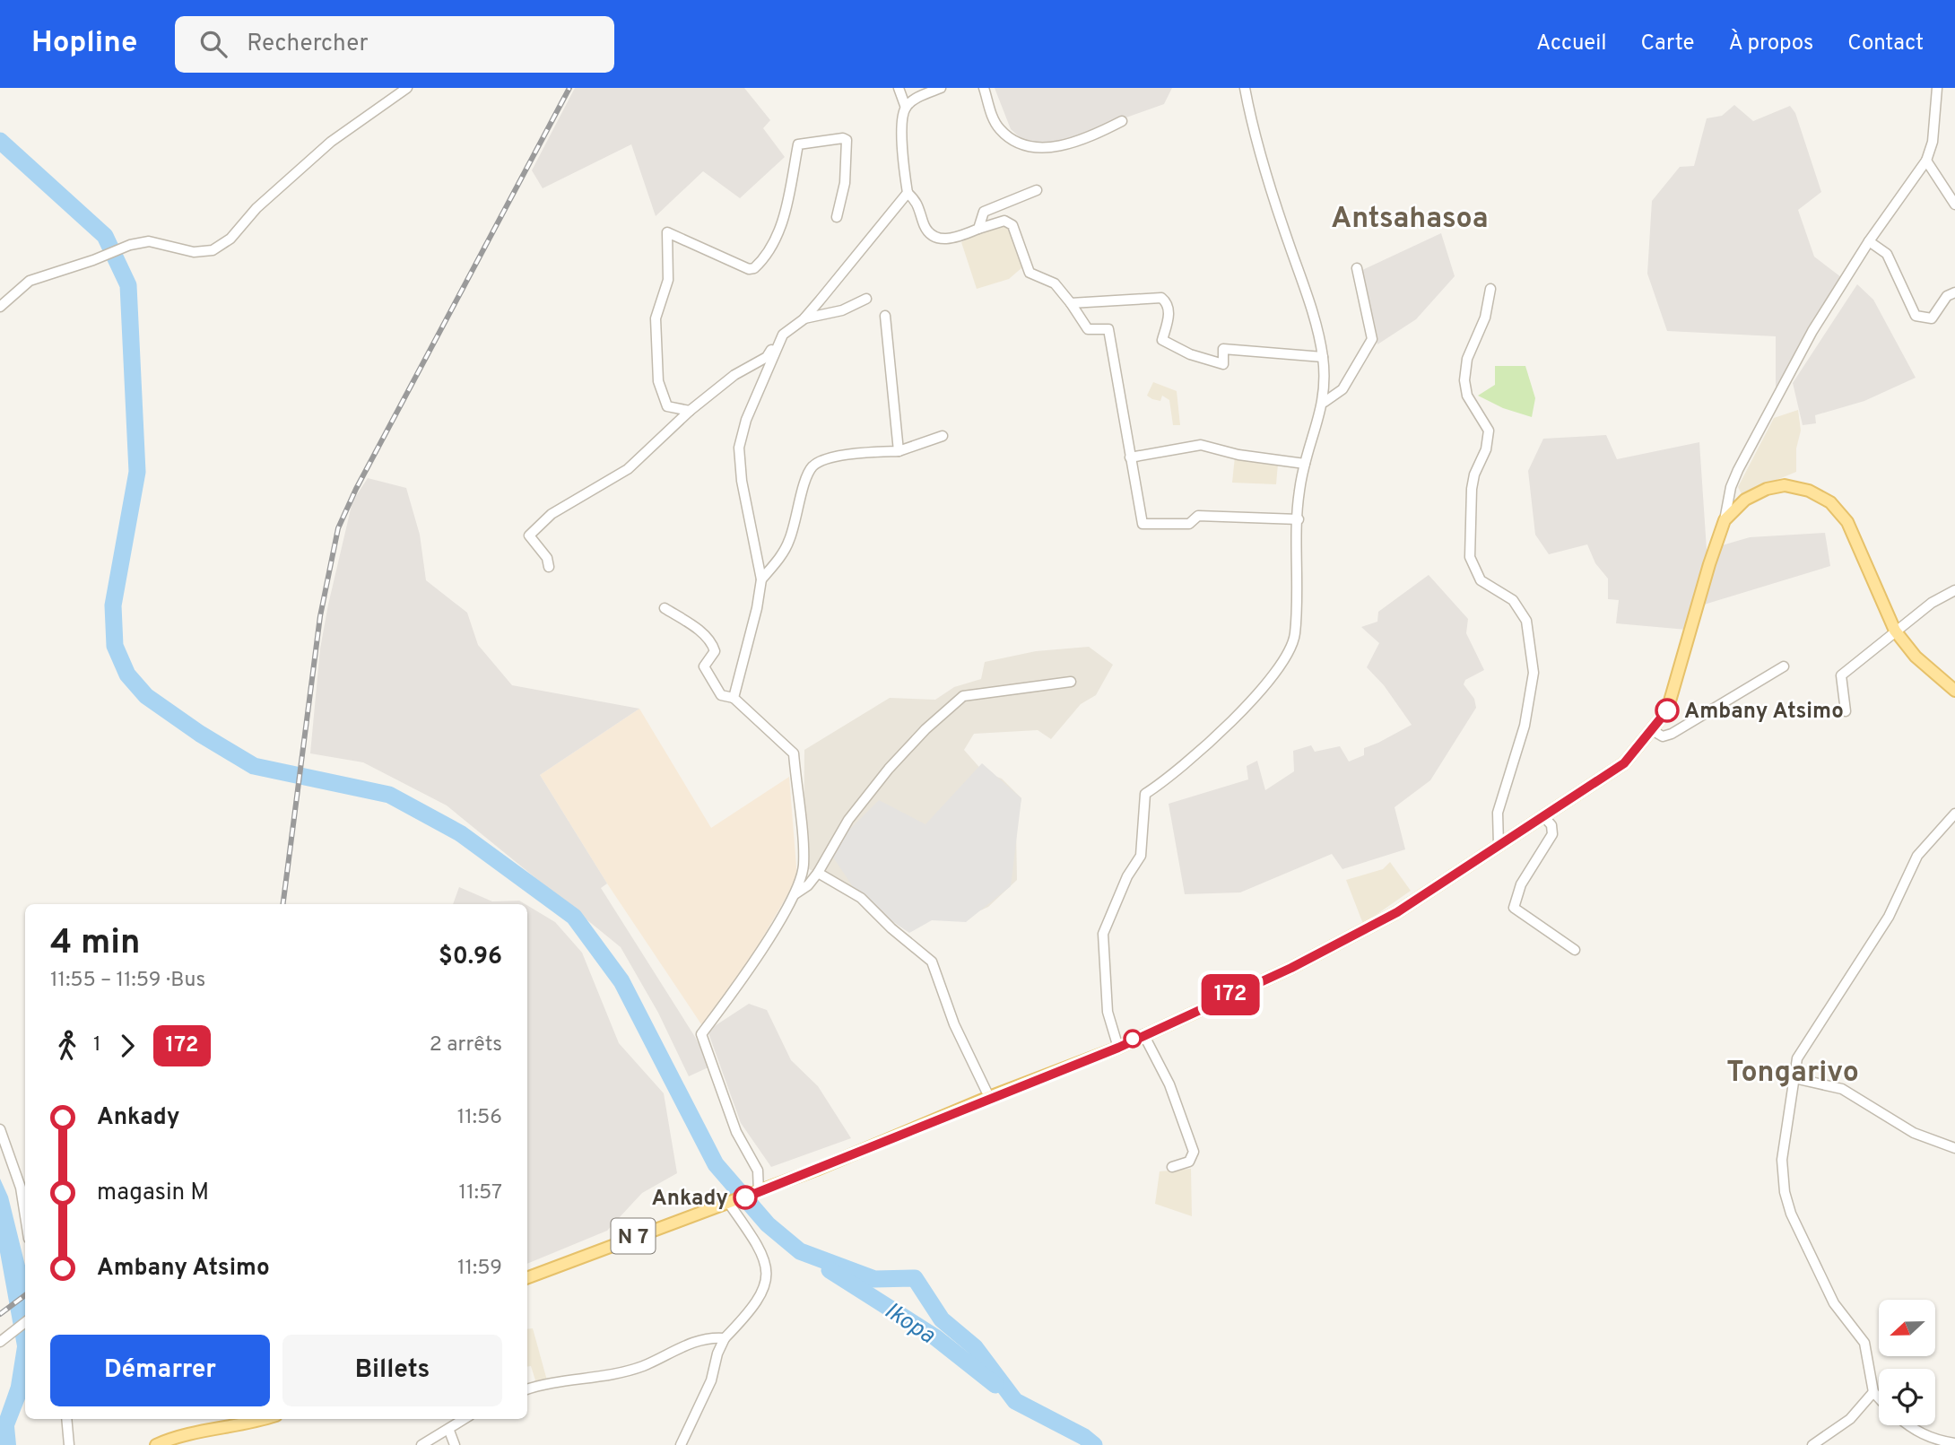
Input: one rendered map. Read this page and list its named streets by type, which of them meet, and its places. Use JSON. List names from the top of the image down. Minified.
{"streets":{"main road":["N 7"]},"districts":["Antsahasoa","Tongarivo"],"water":["Ikopa"],"places":["Ambany Atsimo","Ankady"],"lines":["bus line 172"],"north":"left","page":{"header":"Hopline","search":"Rechercher","nav":["Accueil","Carte","À propos","Contact"],"on_map":"172","heading":["4 min","11:55 – 11:59 · Bus","$0.96"],"legs":["1","172","2 arrêts"],"list":[{"name":"Ankady","value":"11:56"},{"name":"magasin M","value":"11:57"},{"name":"Ambany Atsimo","value":"11:59"}],"buttons":["Démarrer","Billets"]}}
